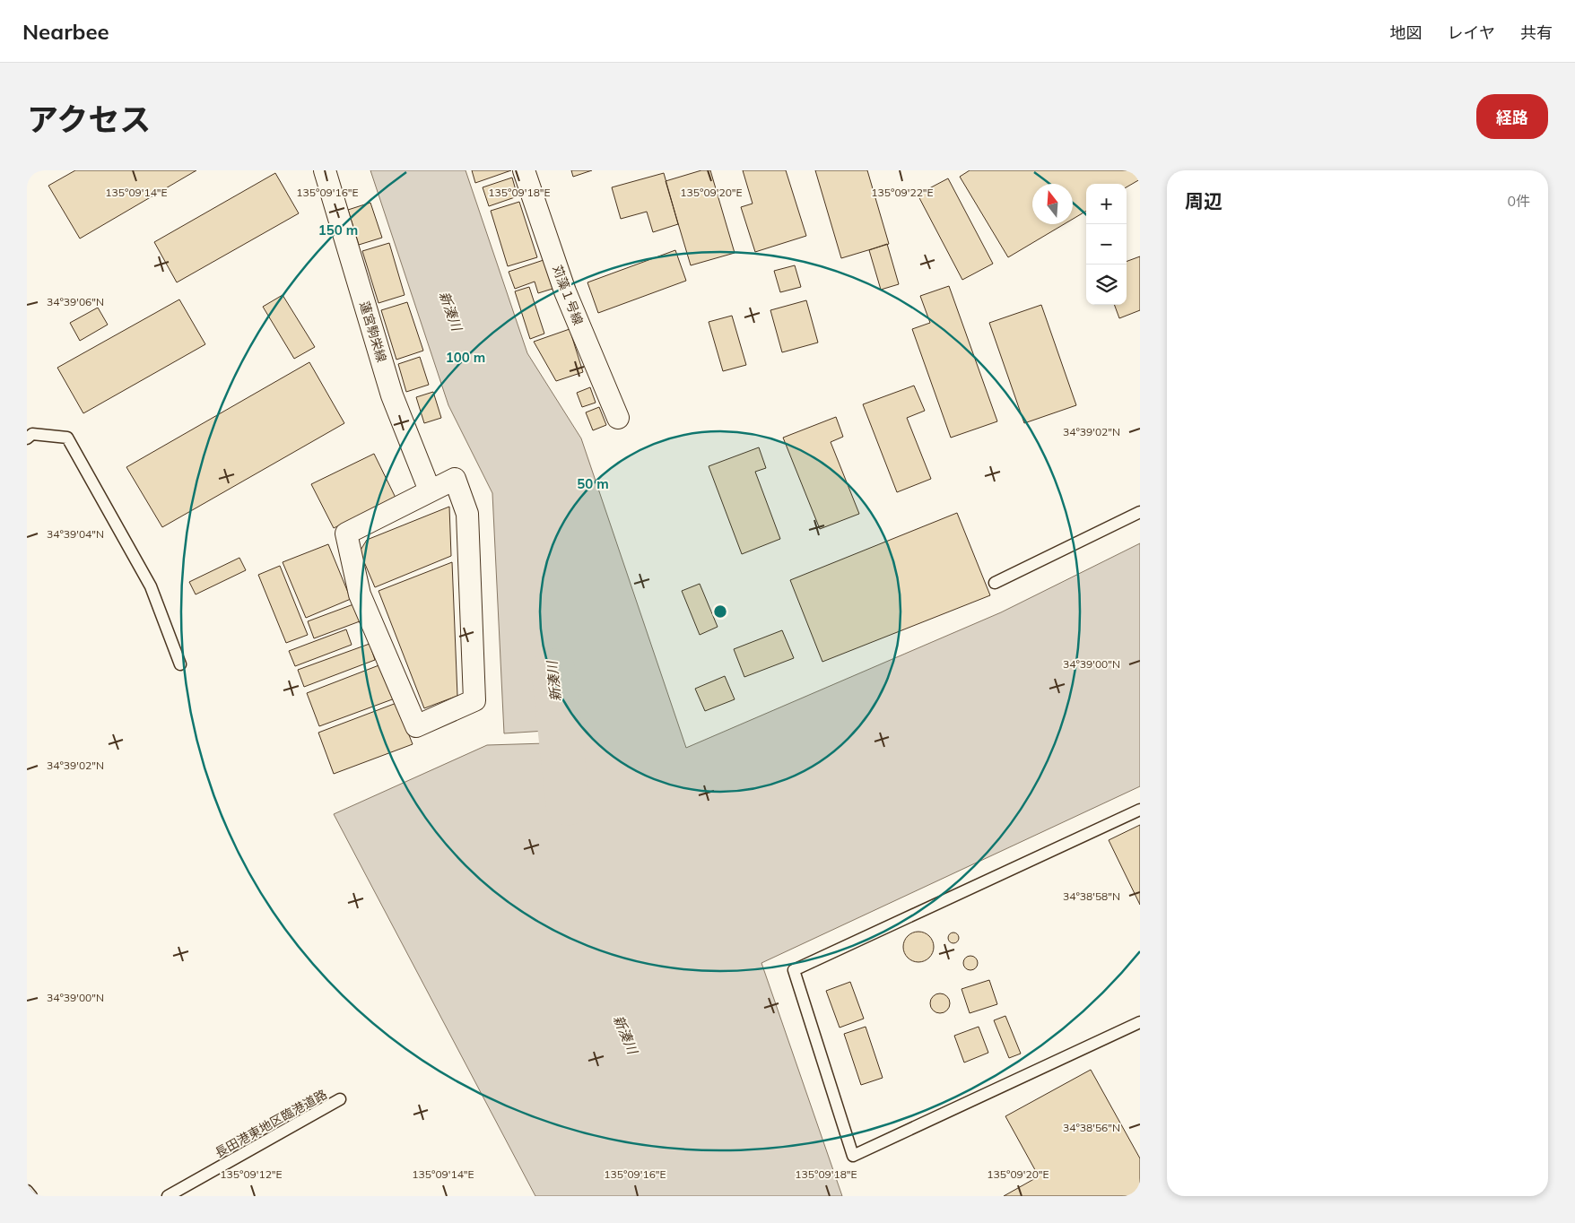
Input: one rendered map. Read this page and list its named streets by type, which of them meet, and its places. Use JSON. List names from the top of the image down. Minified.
{"streets":{"street":["苅藻１号線","蓮宮駒栄線"],"lane":["長田港東地区臨港道路"]},"water":["新湊川"],"north":"top","page":{"header":"Nearbee","nav":["地図","レイヤ","共有"],"title":"アクセス","buttons":"経路","heading":["周辺","0件"],"map_buttons":["+","−"]},"coordinates":["135°09'14\"E","135°09'16\"E","135°09'18\"E","135°09'20\"E","135°09'22\"E","34°39'06\"N","34°39'02\"N","34°39'04\"N","34°39'00\"N","34°38'58\"N","34°38'56\"N","135°09'12\"E"],"rings":["150 m","100 m","50 m"]}
